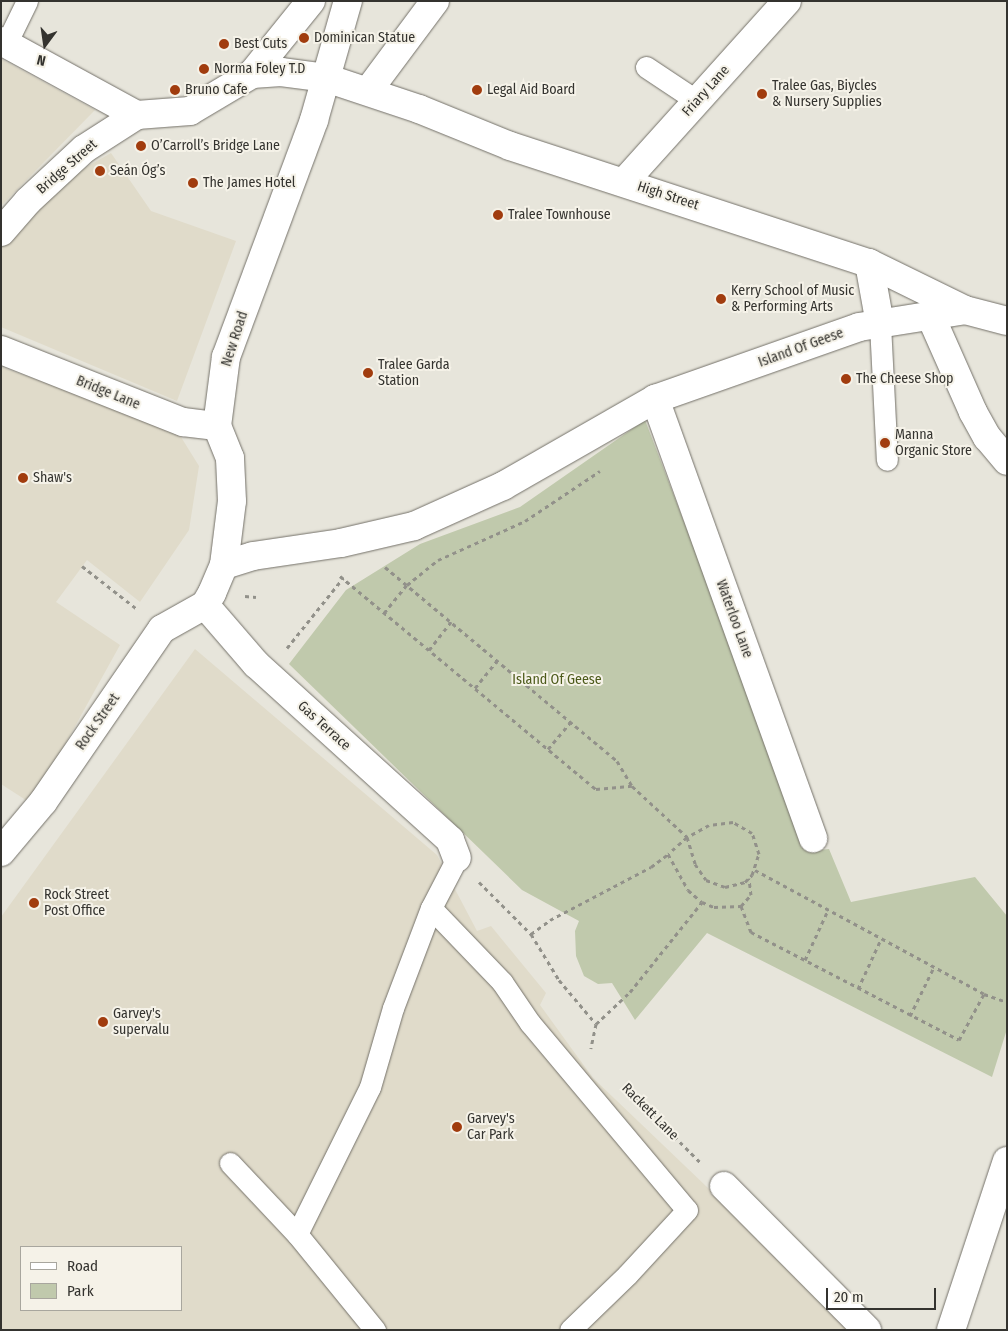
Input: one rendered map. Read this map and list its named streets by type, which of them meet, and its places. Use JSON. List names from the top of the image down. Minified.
{"streets":{"street":["Friary Lane","Bridge Street","High Street","New Road","Island Of Geese","Bridge Lane","Waterloo Lane","Rock Street","Gas Terrace"],"path":["Rackett Lane"]},"crossings":[["Friary Lane","High Street"],["Bridge Street","High Street"],["High Street","New Road"],["High Street","Island Of Geese"],["New Road","Island Of Geese"],["New Road","Bridge Lane"],["New Road","Rock Street"],["New Road","Gas Terrace"],["Island Of Geese","Waterloo Lane"],["Rock Street","Gas Terrace"]],"parks":["Island Of Geese"],"places":["Dominican Statue","Best Cuts","Norma Foley T.D","Bruno Cafe","Legal Aid Board","Tralee Gas, Biycles & Nursery Supplies","O’Carroll’s Bridge Lane","Seán Óg’s","The James Hotel","Tralee Townhouse","Kerry School of Music & Performing Arts","Tralee Garda Station","The Cheese Shop","Manna Organic Store","Shaw's","Rock Street Post Office","Garvey's supervalu","Garvey's Car Park"],"legend":["Road","Park"],"scale_bar":"20 m","north":"bottom"}
